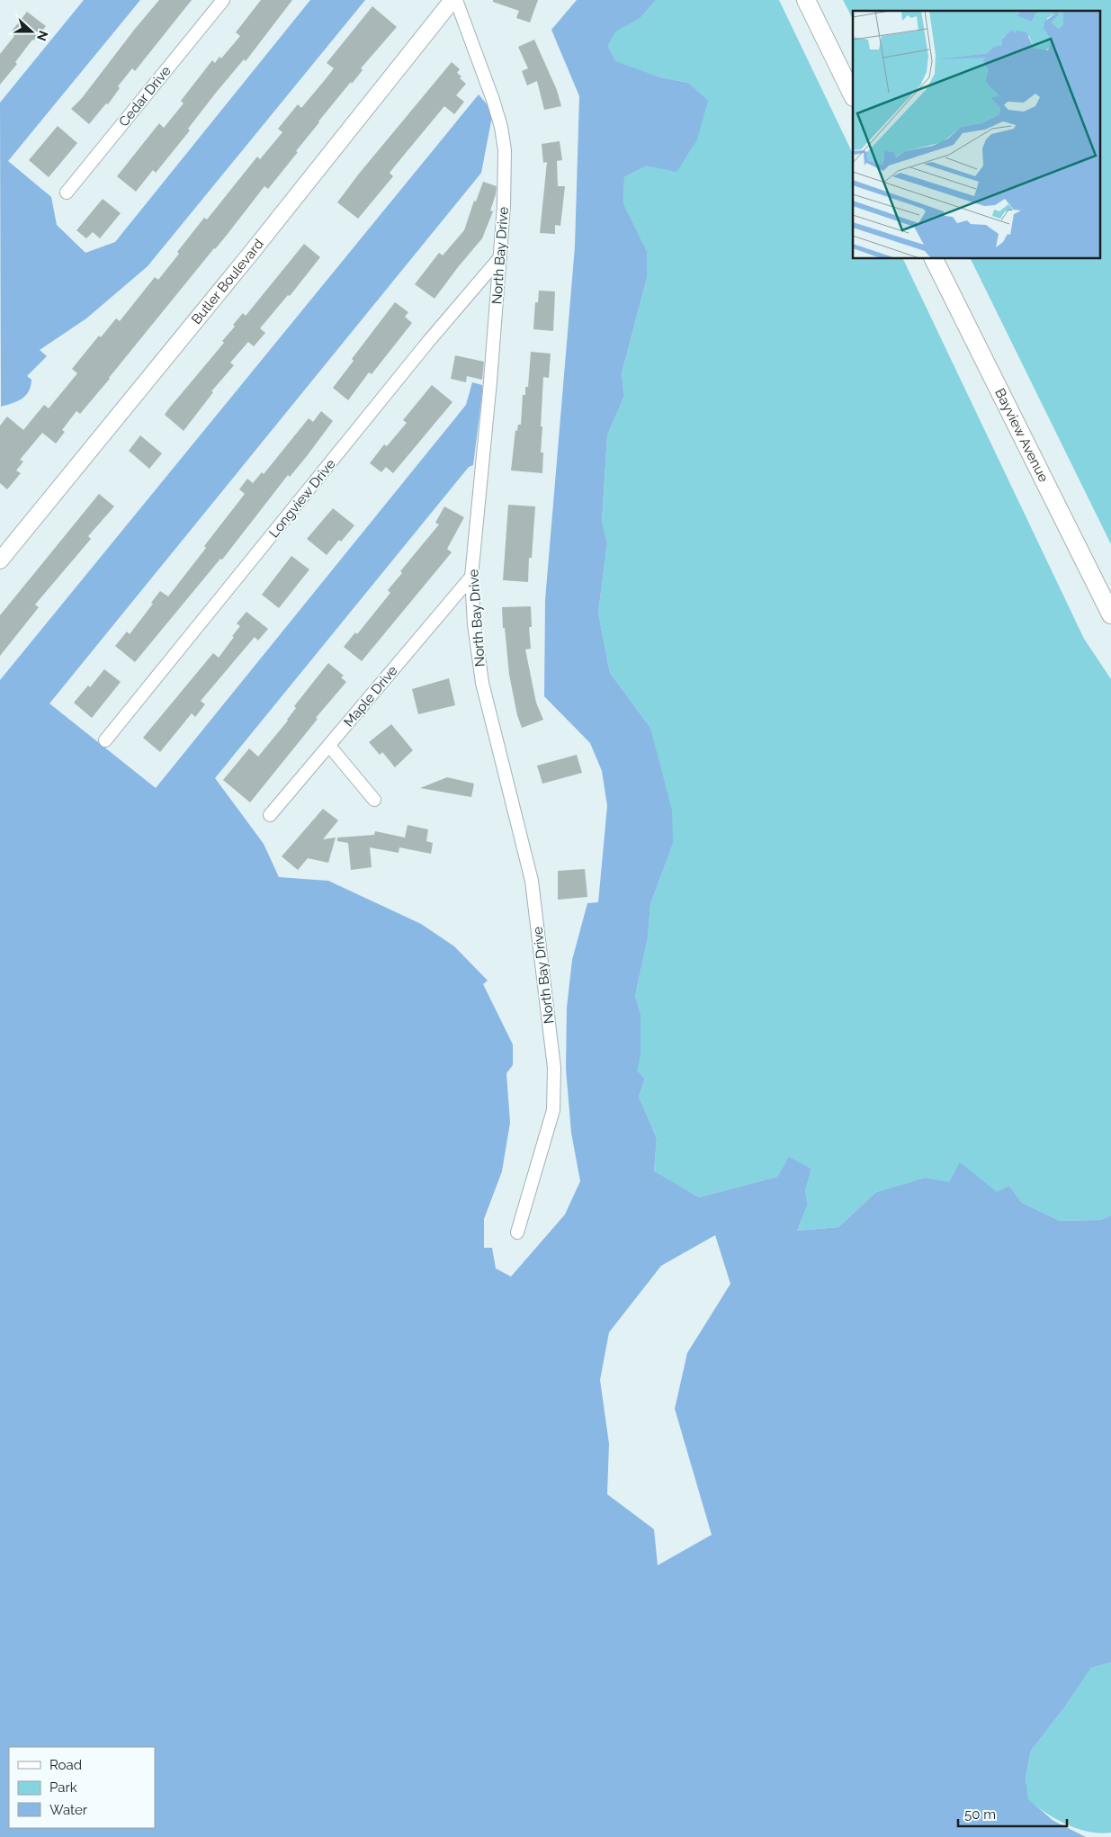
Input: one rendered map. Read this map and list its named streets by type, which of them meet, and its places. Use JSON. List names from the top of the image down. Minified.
{"streets":{"main road":["Bayview Avenue"],"street":["Cedar Drive","North Bay Drive","Butler Boulevard","Longview Drive","Maple Drive"]},"crossings":[["North Bay Drive","Butler Boulevard"],["North Bay Drive","Longview Drive"],["North Bay Drive","Maple Drive"]],"legend":["Road","Park","Water"],"scale_bar":"50 m","north":"right"}
